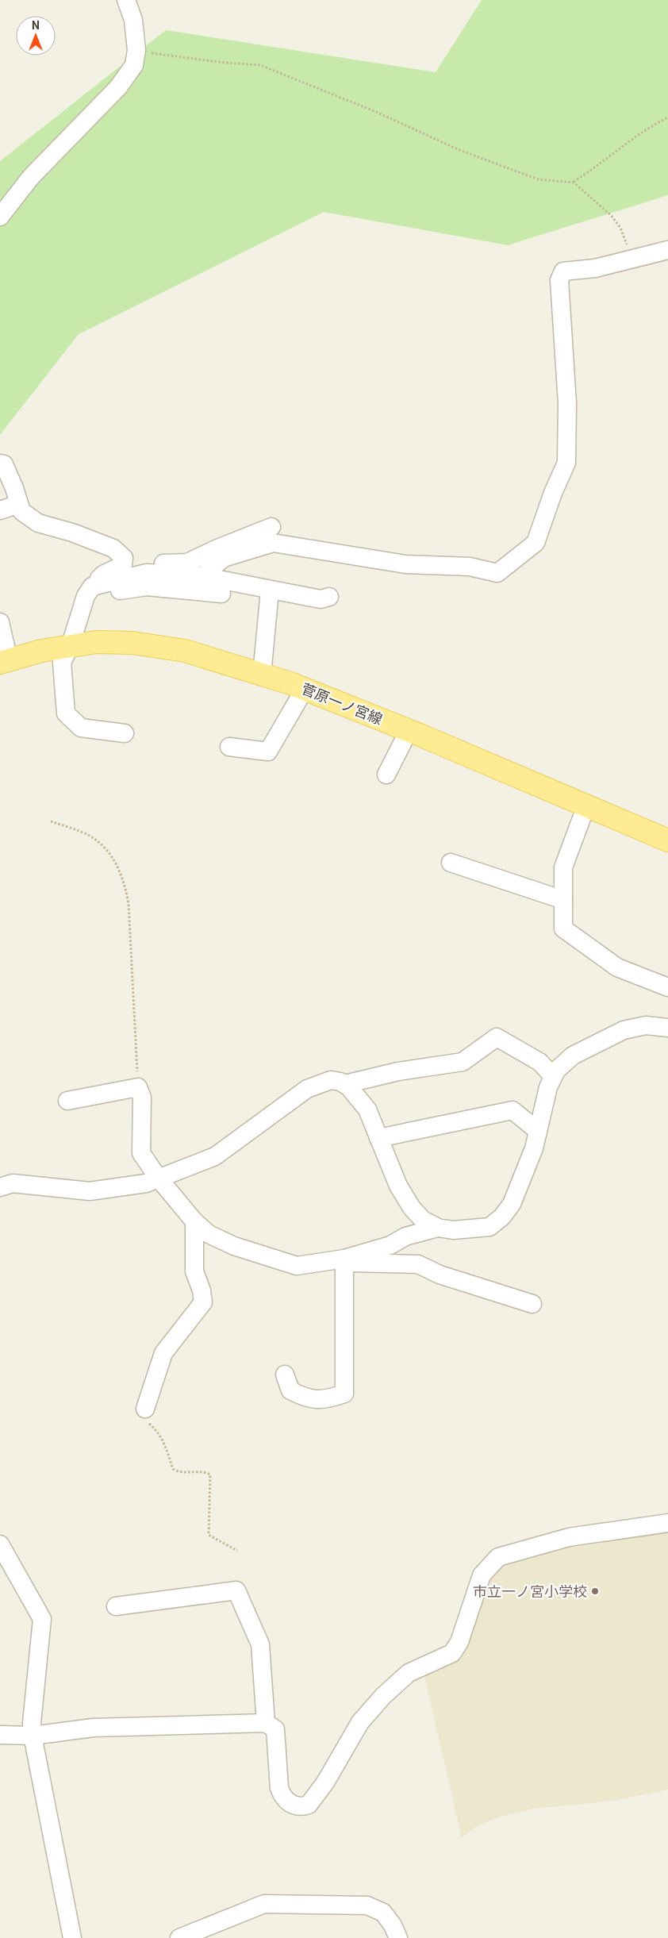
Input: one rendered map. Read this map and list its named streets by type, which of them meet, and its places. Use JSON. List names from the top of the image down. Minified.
{"streets":{"main road":["菅原一ノ宮線"]},"places":["市立一ノ宮小学校"],"north":"top"}
